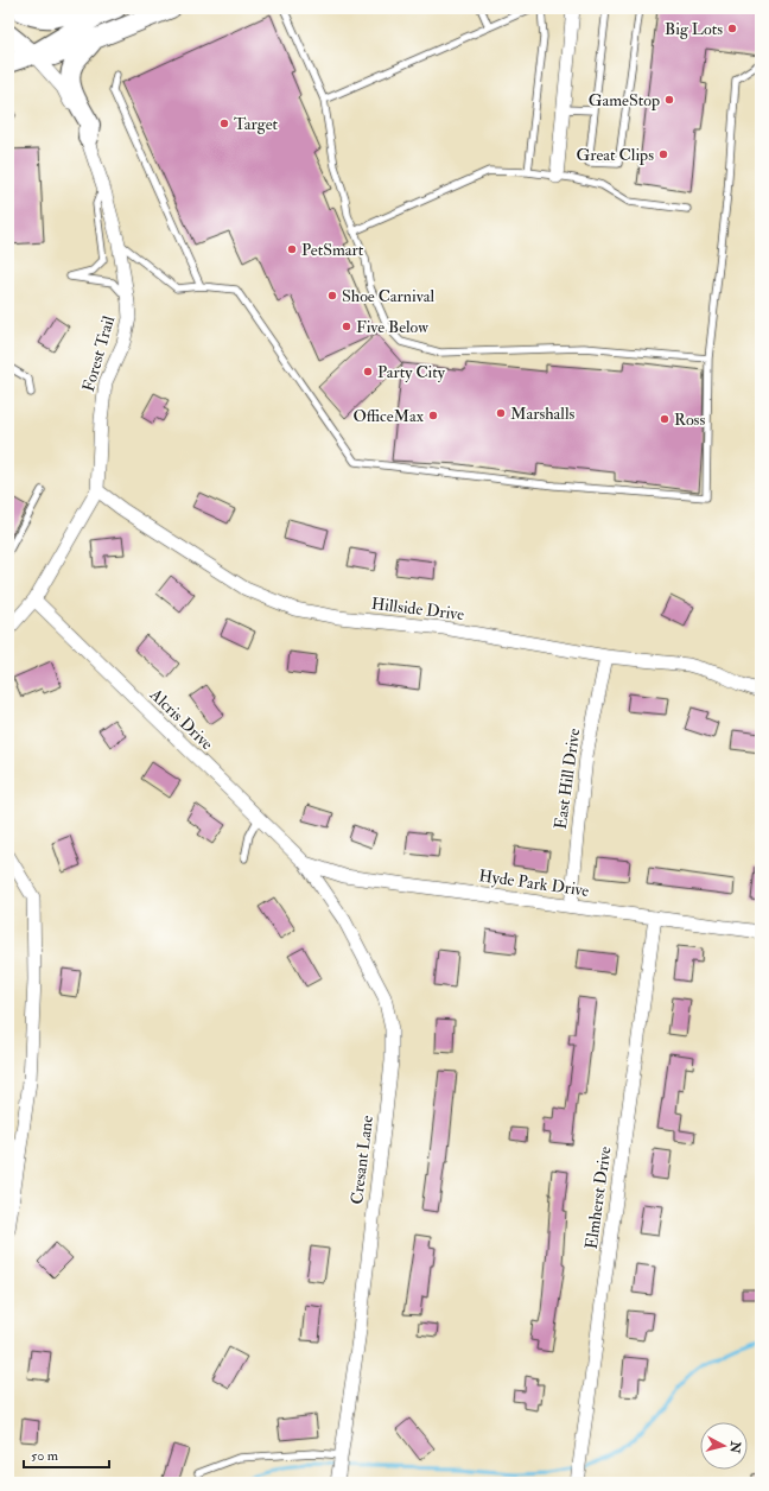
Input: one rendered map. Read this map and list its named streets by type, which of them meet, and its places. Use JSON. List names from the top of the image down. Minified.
{"streets":{"street":["Forest Trail","Hillside Drive","Alcris Drive","East Hill Drive","Hyde Park Drive","Cresant Lane","Elmherst Drive"]},"crossings":[["Forest Trail","Hillside Drive"],["Forest Trail","Alcris Drive"],["Hillside Drive","East Hill Drive"],["Alcris Drive","Hyde Park Drive"],["Alcris Drive","Cresant Lane"],["East Hill Drive","Hyde Park Drive"],["Hyde Park Drive","Cresant Lane"],["Hyde Park Drive","Elmherst Drive"]],"places":["Big Lots","GameStop","Target","Great Clips","PetSmart","Shoe Carnival","Five Below","Party City","Marshalls","OfficeMax","Ross"],"scale_bar":"50 m","north":"right"}
